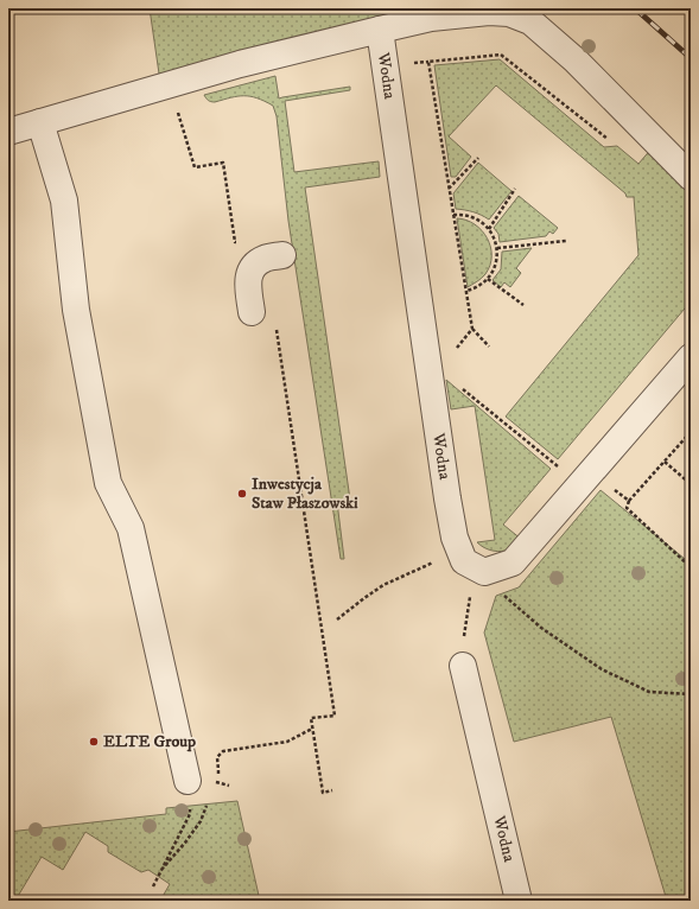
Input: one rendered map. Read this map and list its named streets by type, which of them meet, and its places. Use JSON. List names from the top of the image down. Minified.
{"streets":{"street":["Wodna"]},"places":["Inwestycja Staw Płaszowski","ELTE Group"]}
